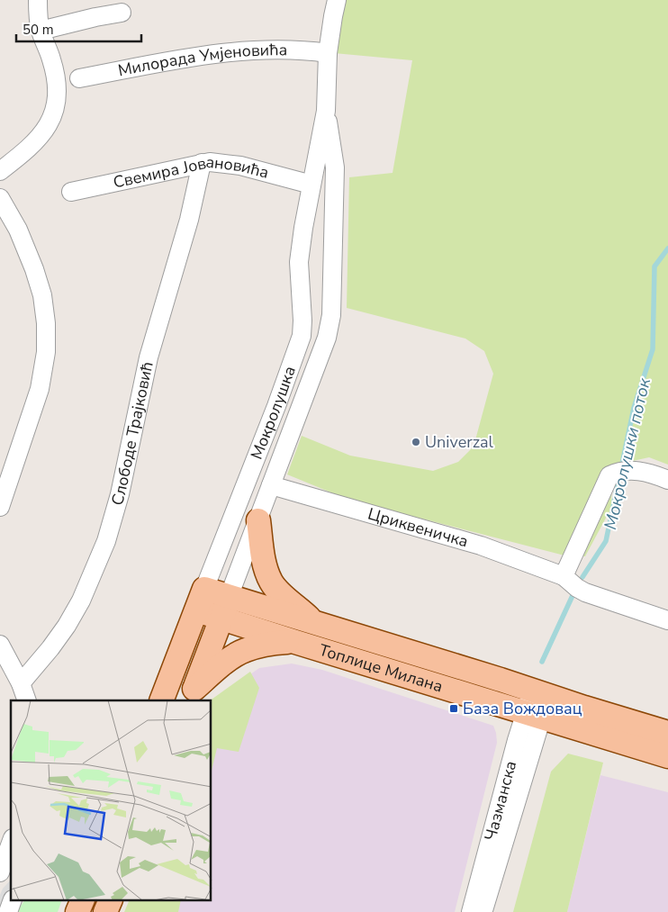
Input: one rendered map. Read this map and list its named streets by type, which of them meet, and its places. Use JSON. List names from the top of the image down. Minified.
{"streets":{"main road":["Мокролушка","Топлице Милана"],"street":["Милорада Умјеновића","Свемира Јовановића","Слободе Трајковић","Цриквеничка","Чазманска"]},"crossings":[["Милорада Умјеновића","Мокролушка"],["Свемира Јовановића","Мокролушка"],["Свемира Јовановића","Слободе Трајковић"],["Мокролушка","Цриквеничка"],["Мокролушка","Топлице Милана"],["Топлице Милана","Чазманска"]],"water":["Мокролушки поток"],"places":{"other":["Univerzal"],"transit":["База Вождовац"]},"scale_bar":"50 m"}
